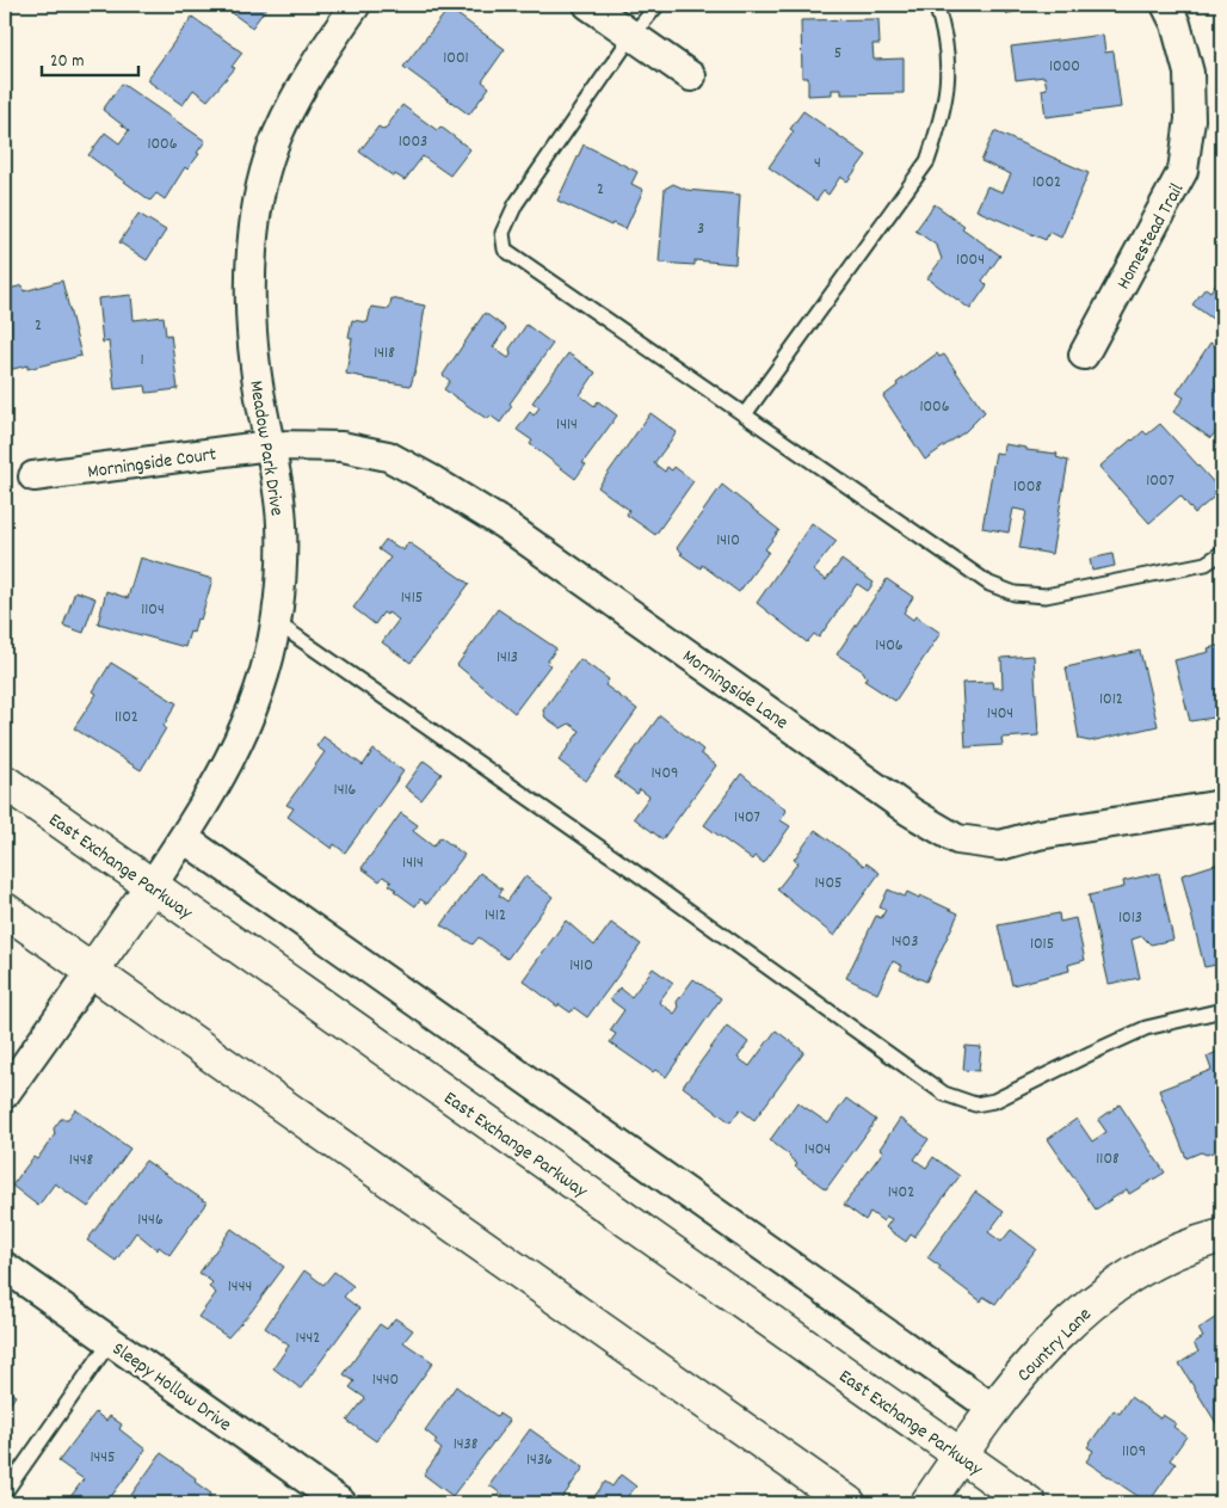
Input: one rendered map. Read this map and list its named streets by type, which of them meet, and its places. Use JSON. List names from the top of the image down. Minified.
{"streets":{"main road":["East Exchange Parkway","Country Lane"],"street":["Homestead Trail","Meadow Park Drive","Morningside Court","Morningside Lane","Sleepy Hollow Drive"]},"crossings":[["Meadow Park Drive","Morningside Court"],["Meadow Park Drive","Morningside Lane"],["Meadow Park Drive","East Exchange Parkway"],["Morningside Court","Morningside Lane"],["East Exchange Parkway","Country Lane"]],"house_numbers":["5","1001","1000","1003","1006","4","1002","2","3","1004","2","1418","1","1006","1414","1007","1008","1410","1415","1104","1406","1413","1012","1404","1102","1409","1416","1407","1414","1405","1412","1013","1403","1015","1410","1404","1108","1448","1402","1446","1444","1442","1440","1438","1109","1445","1436"],"scale_bar":"20 m"}
